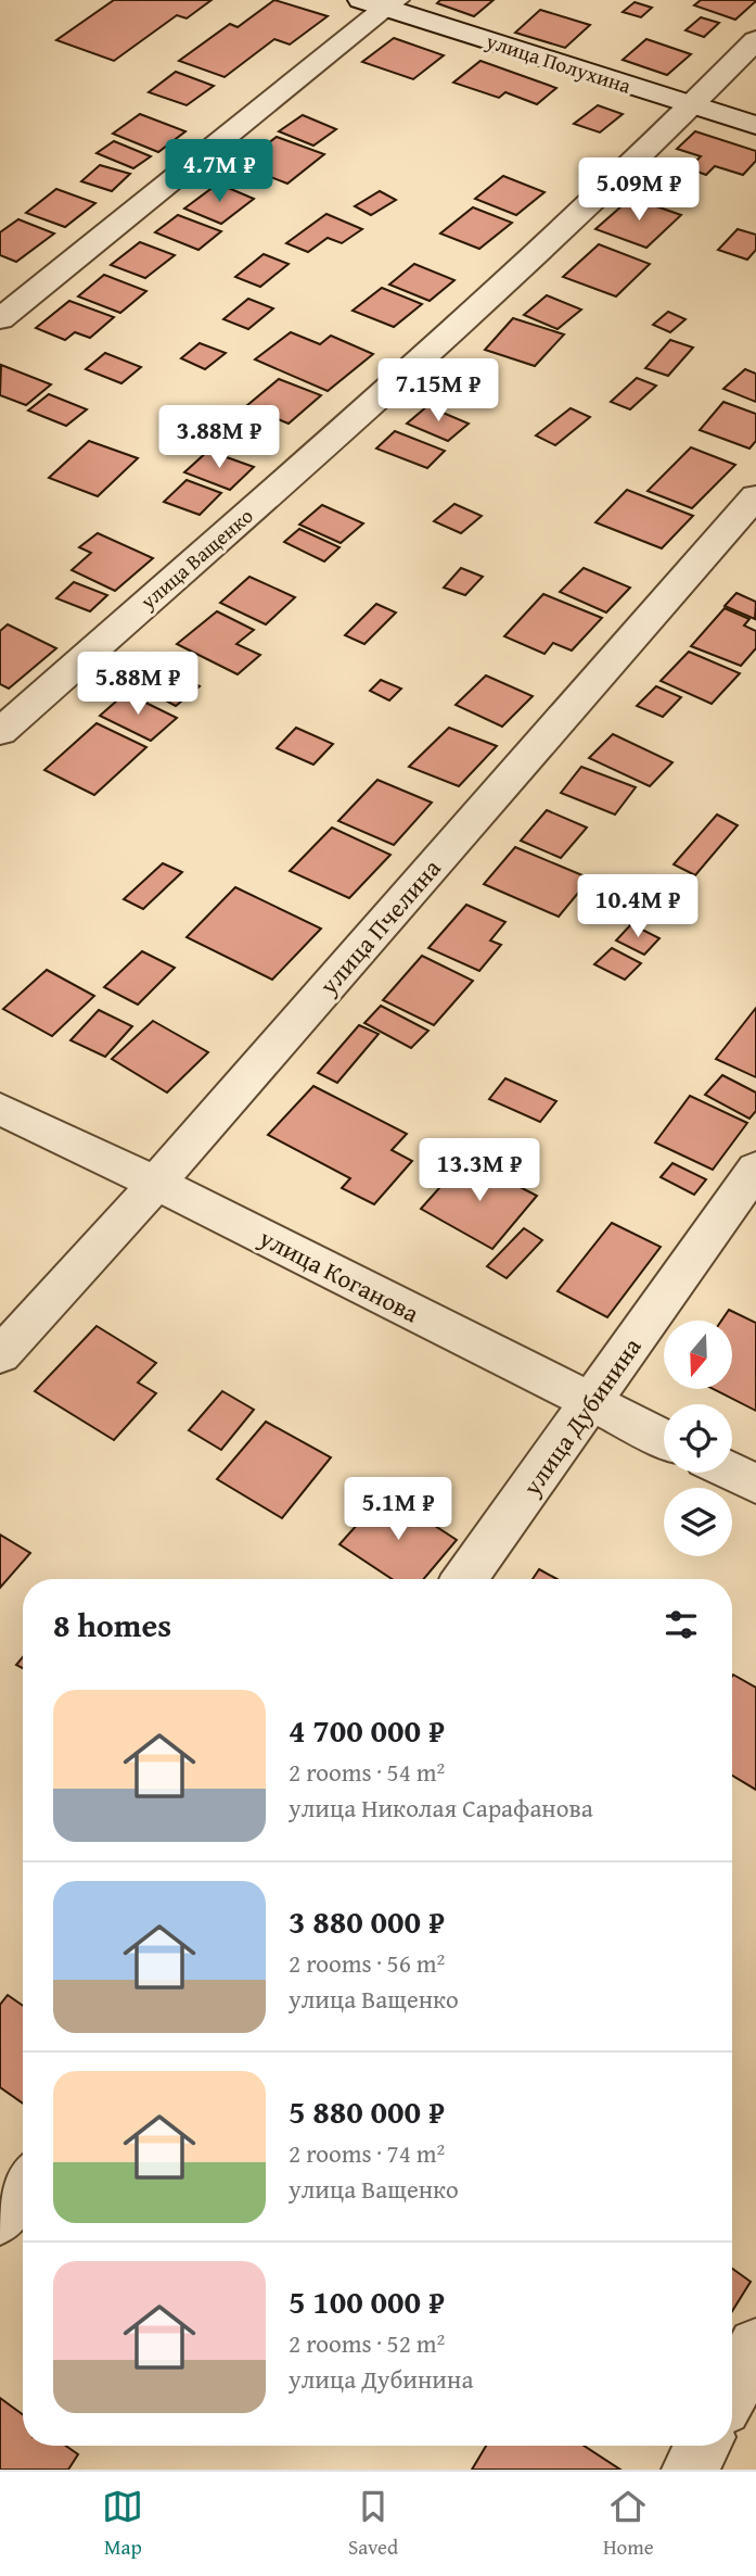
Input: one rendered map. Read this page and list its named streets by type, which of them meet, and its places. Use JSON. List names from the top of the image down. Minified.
{"streets":{"street":["улица Полухина","улица Ващенко","улица Пчелина","улица Коганова","улица Дубинина"]},"crossings":[["улица Полухина","улица Ващенко"],["улица Пчелина","улица Коганова"],["улица Коганова","улица Дубинина"]],"north":"bottom","page":{"price":["4.7M ₽","5.09M ₽","7.15M ₽","3.88M ₽","5.88M ₽","10.4M ₽","13.3M ₽","5.1M ₽"],"heading":"8 homes","list":[{"name":"4 700 000 ₽","note":"2 rooms · 54 m² · улица Николая Сарафанова"},{"name":"3 880 000 ₽","note":"2 rooms · 56 m² · улица Ващенко"},{"name":"5 880 000 ₽","note":"2 rooms · 74 m² · улица Ващенко"},{"name":"5 100 000 ₽","note":"2 rooms · 52 m² · улица Дубинина"}],"tabs":["Map","Saved","Home"]}}
